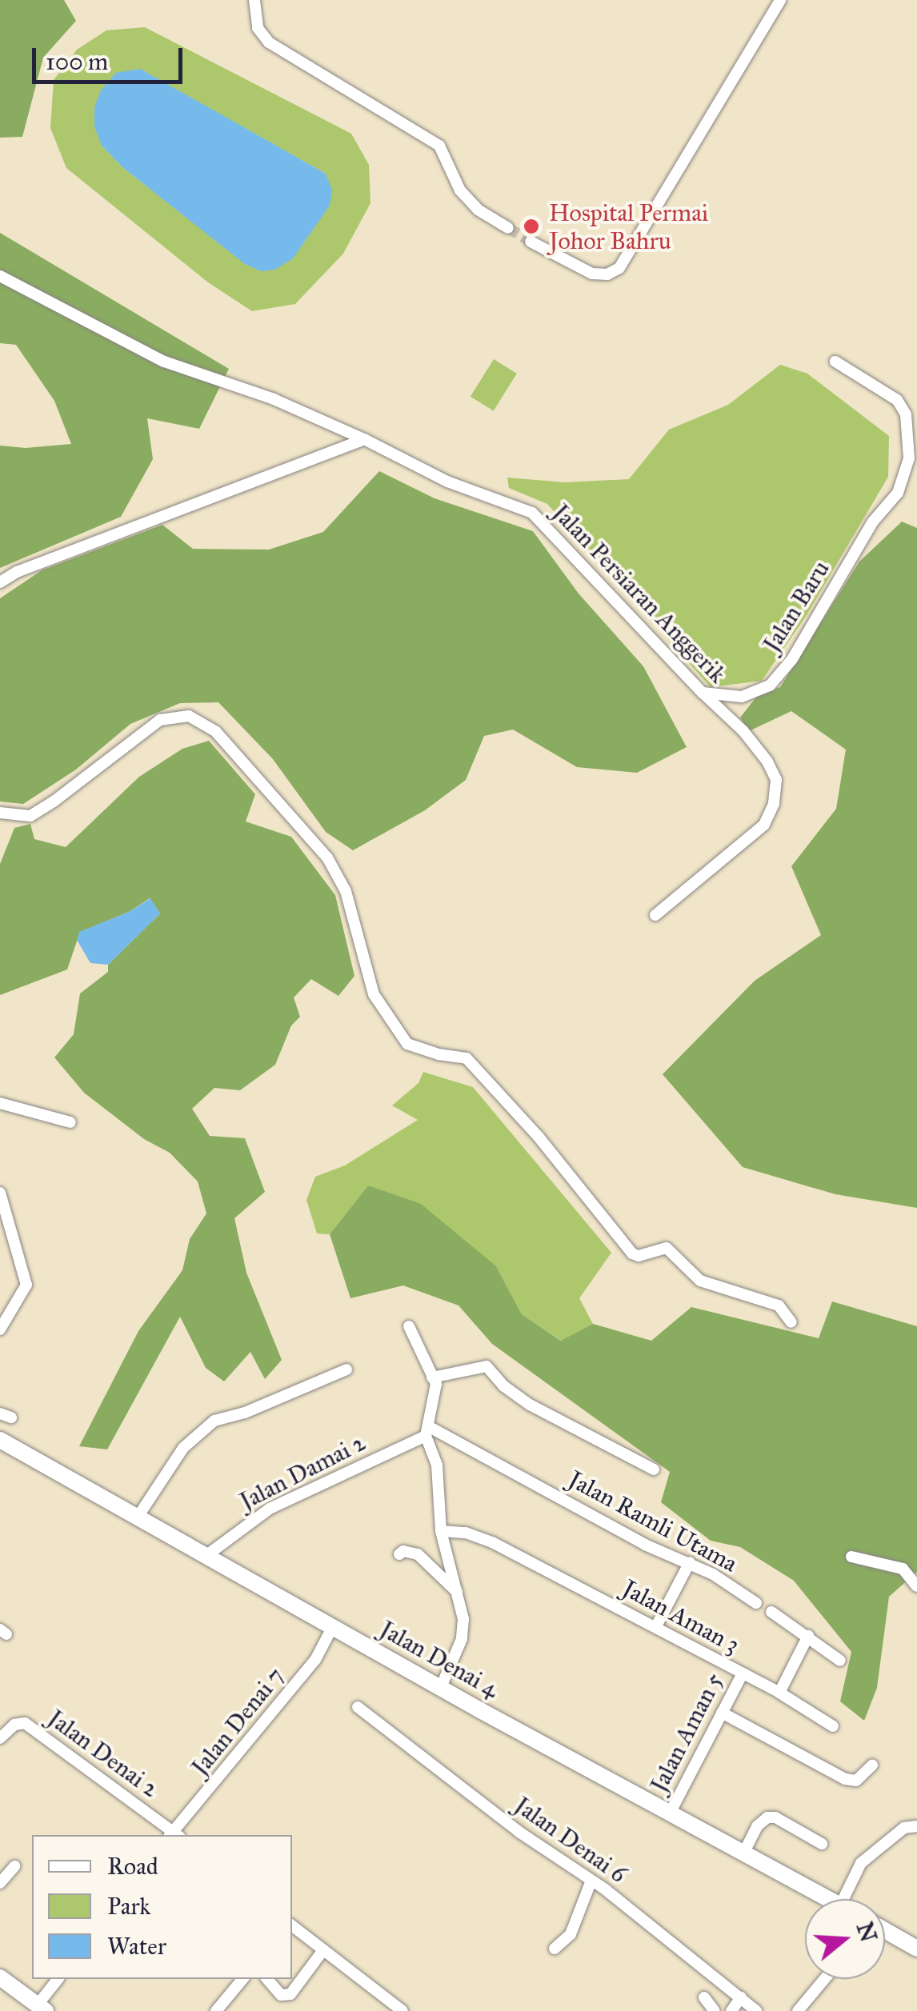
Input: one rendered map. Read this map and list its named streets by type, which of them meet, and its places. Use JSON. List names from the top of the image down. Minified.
{"streets":{"street":["Jalan Persiaran Anggerik","Jalan Baru","Jalan Damai 2","Jalan Ramli Utama","Jalan Aman 3","Jalan Denai 4","Jalan Denai 7","Jalan Aman 5","Jalan Denai 2","Jalan Denai 6"]},"crossings":[["Jalan Persiaran Anggerik","Jalan Baru"],["Jalan Damai 2","Jalan Ramli Utama"],["Jalan Damai 2","Jalan Denai 4"],["Jalan Aman 3","Jalan Aman 5"],["Jalan Denai 4","Jalan Denai 7"],["Jalan Denai 4","Jalan Aman 5"],["Jalan Denai 7","Jalan Denai 2"]],"places":["Hospital Permai Johor Bahru"],"legend":["Road","Park","Water"],"scale_bar":"100 m","north":"right"}
